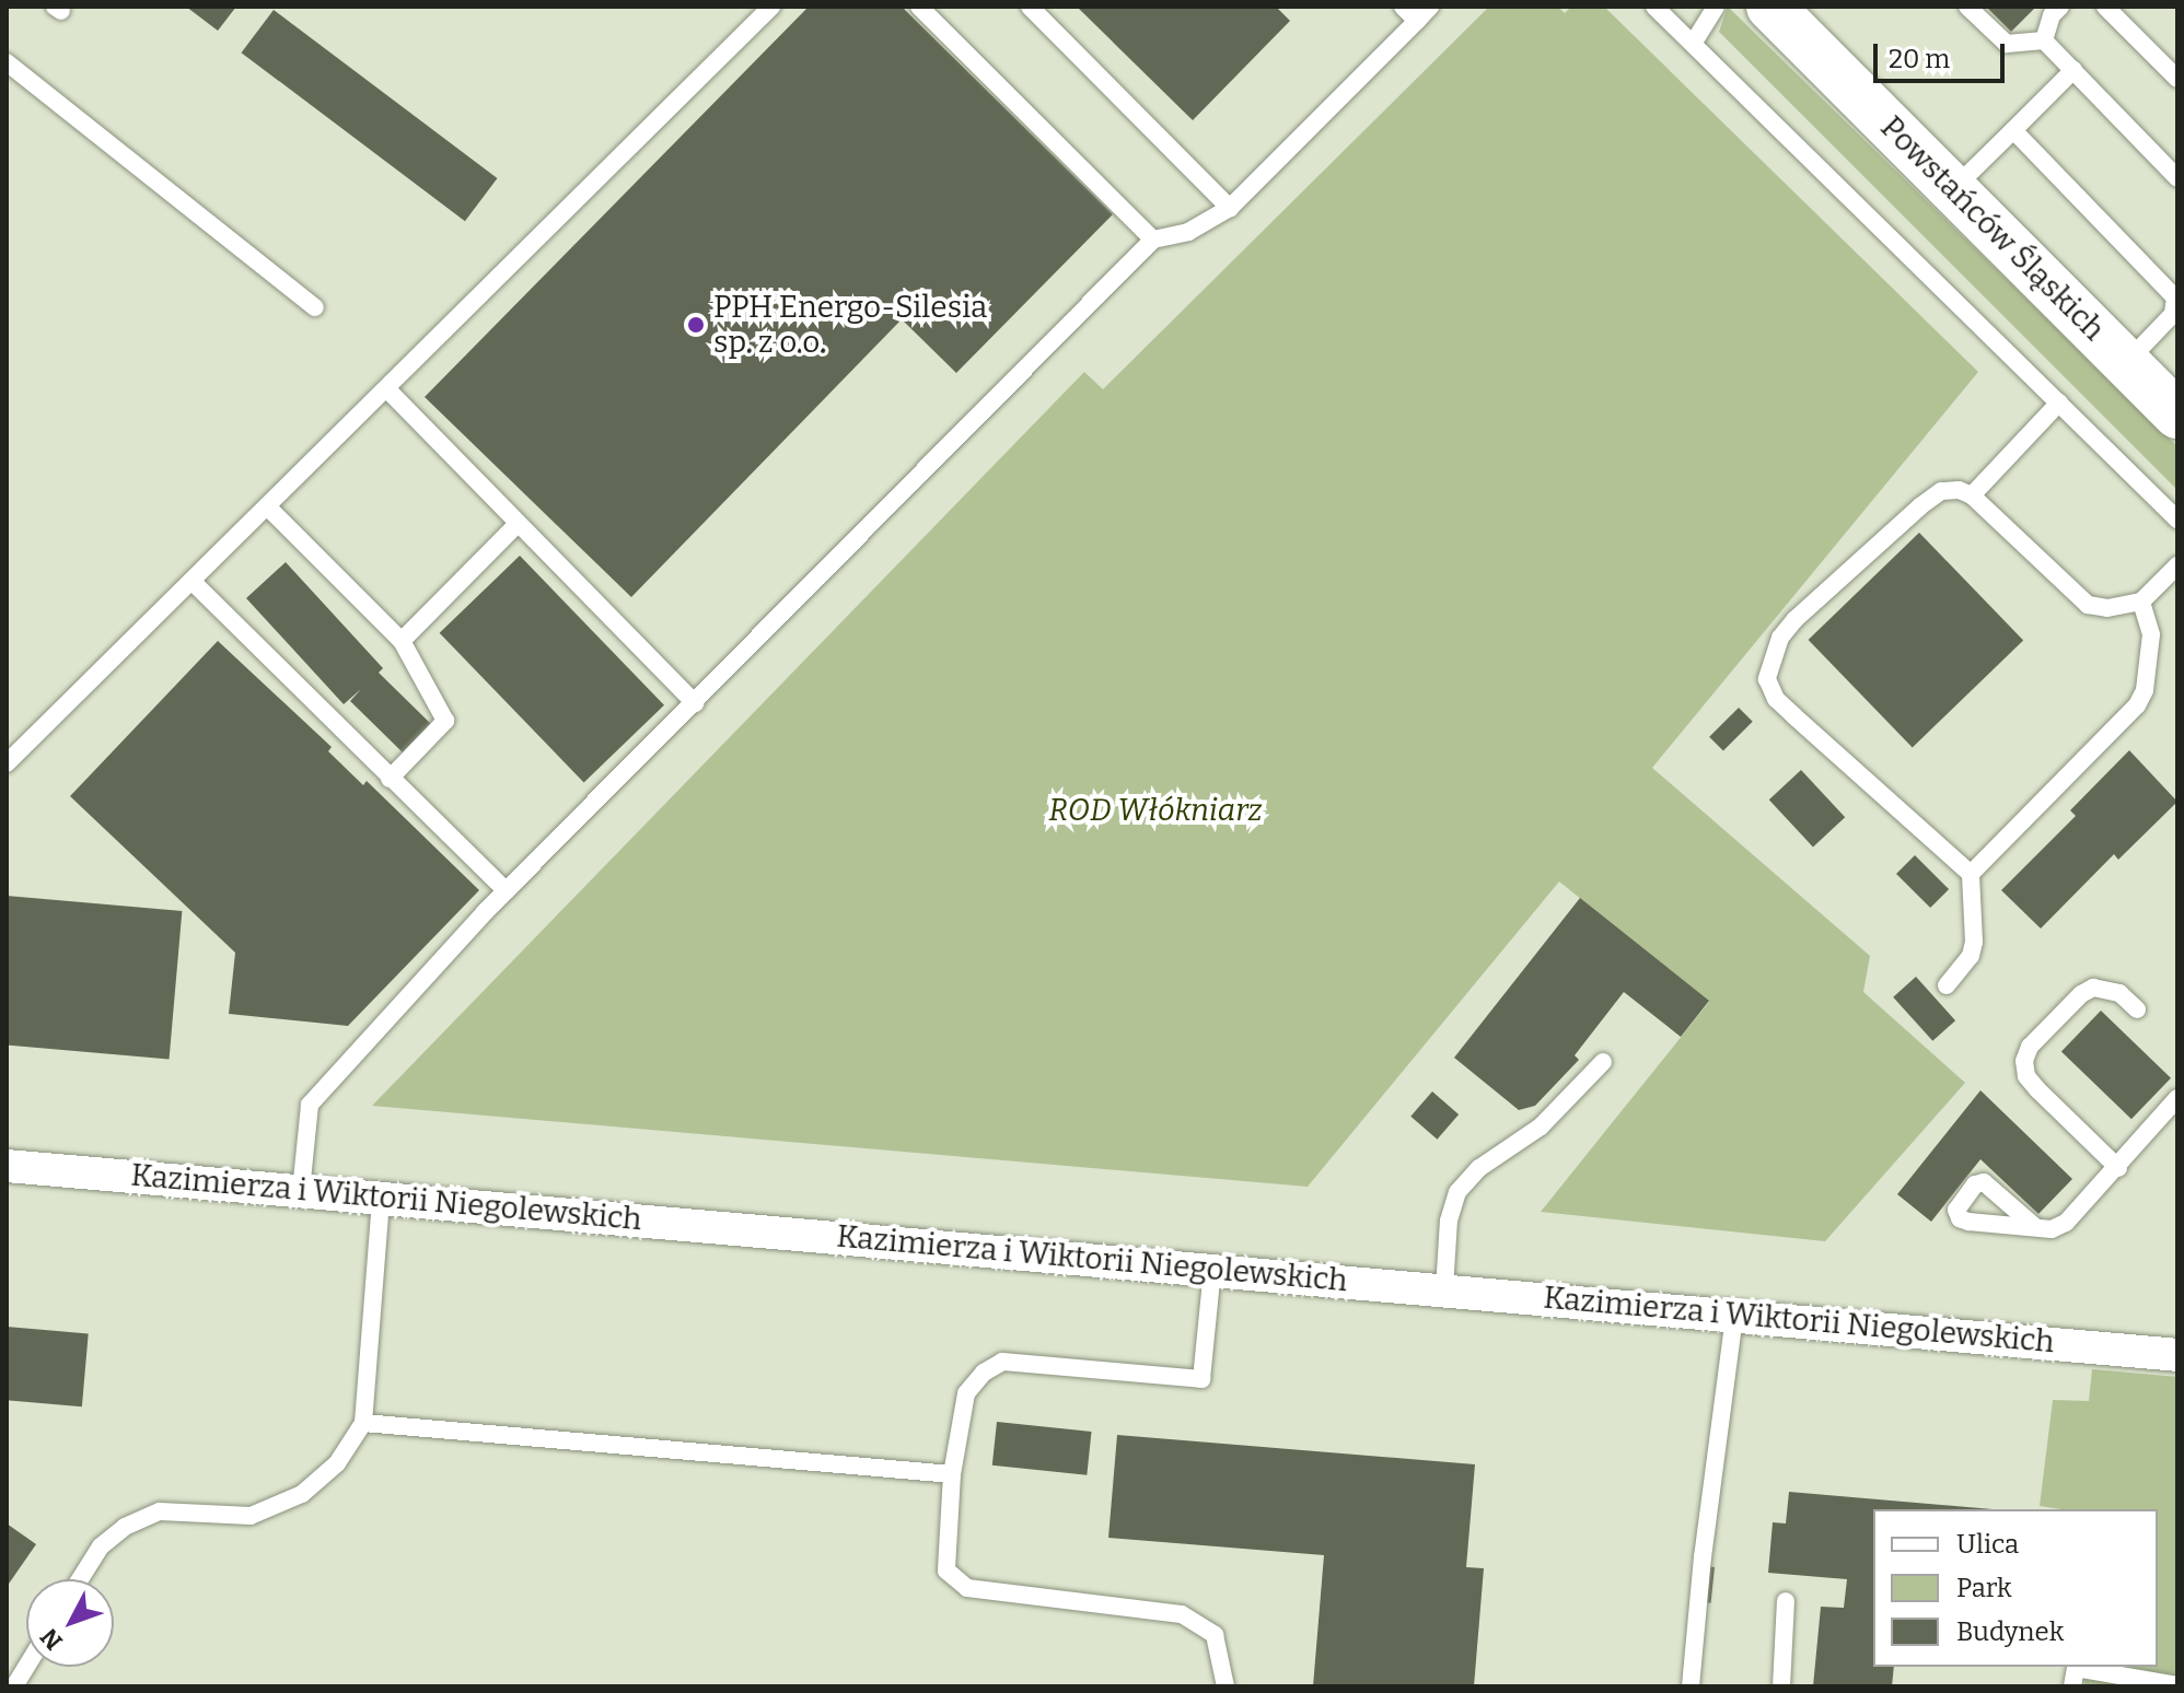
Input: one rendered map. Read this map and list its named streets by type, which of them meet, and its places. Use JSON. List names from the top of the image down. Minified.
{"streets":{"main road":["Powstańców Śląskich"],"street":["Kazimierza i Wiktorii Niegolewskich"]},"parks":["ROD Włókniarz"],"places":["PPH Energo-Silesia sp. z o.o."],"legend":["Ulica","Park","Budynek"],"scale_bar":"20 m","north":"bottom left"}
